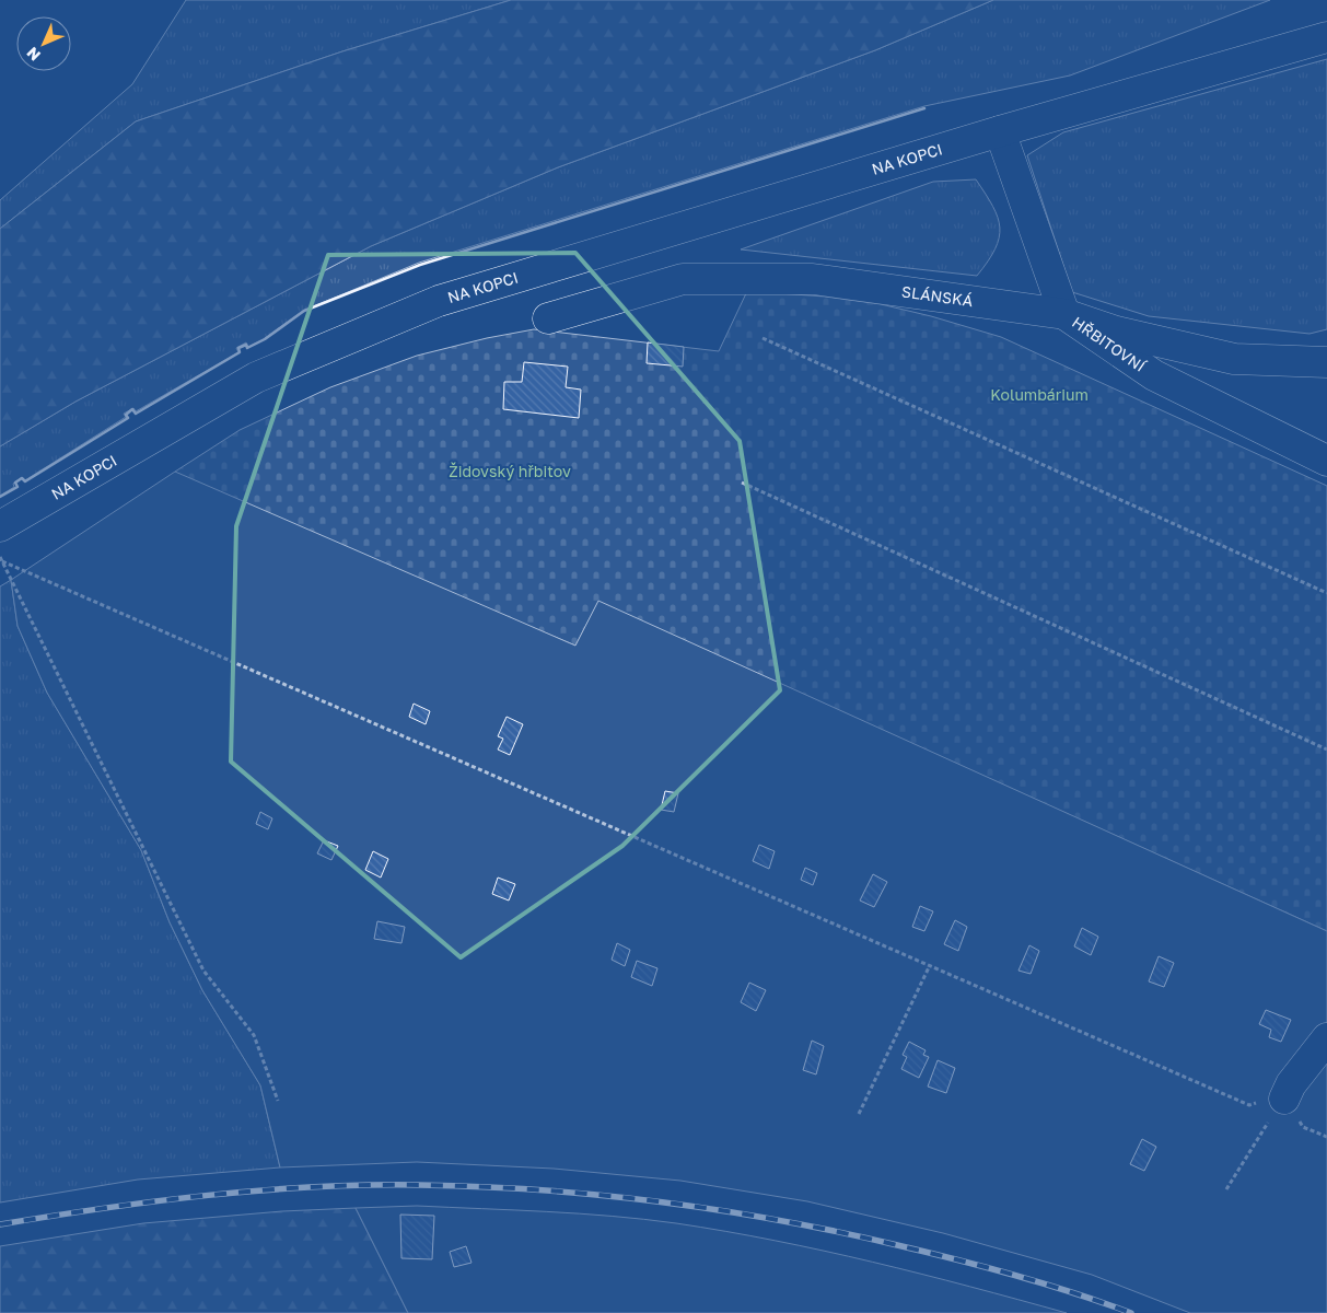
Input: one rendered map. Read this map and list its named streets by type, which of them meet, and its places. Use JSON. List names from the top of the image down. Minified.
{"streets":{"main road":["NA KOPCI","SLÁNSKÁ","HŘBITOVNÍ"]},"crossings":[["NA KOPCI","HŘBITOVNÍ"],["SLÁNSKÁ","HŘBITOVNÍ"]],"parks":["Kolumbárium","Židovský hřbitov"],"north":"bottom left"}
